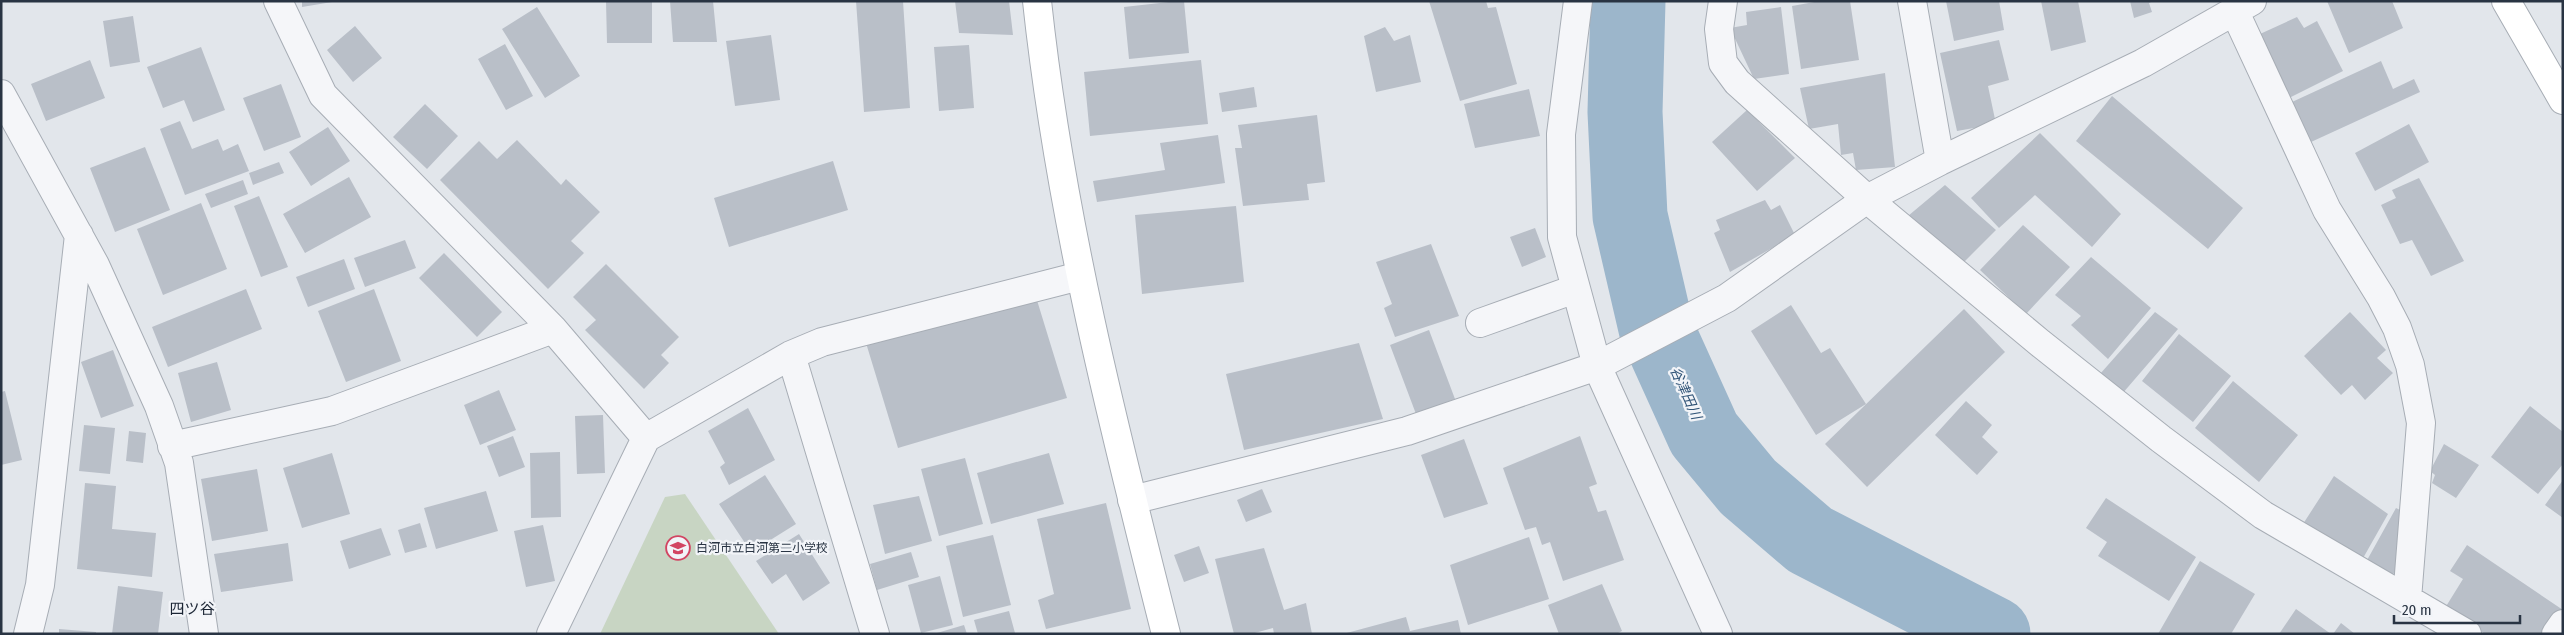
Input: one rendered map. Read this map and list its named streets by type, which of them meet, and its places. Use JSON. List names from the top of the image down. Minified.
{"districts":["四ツ谷"],"water":["谷津田川"],"places":{"school or university":["白河市立白河第二小学校"]},"scale_bar":"20 m"}
